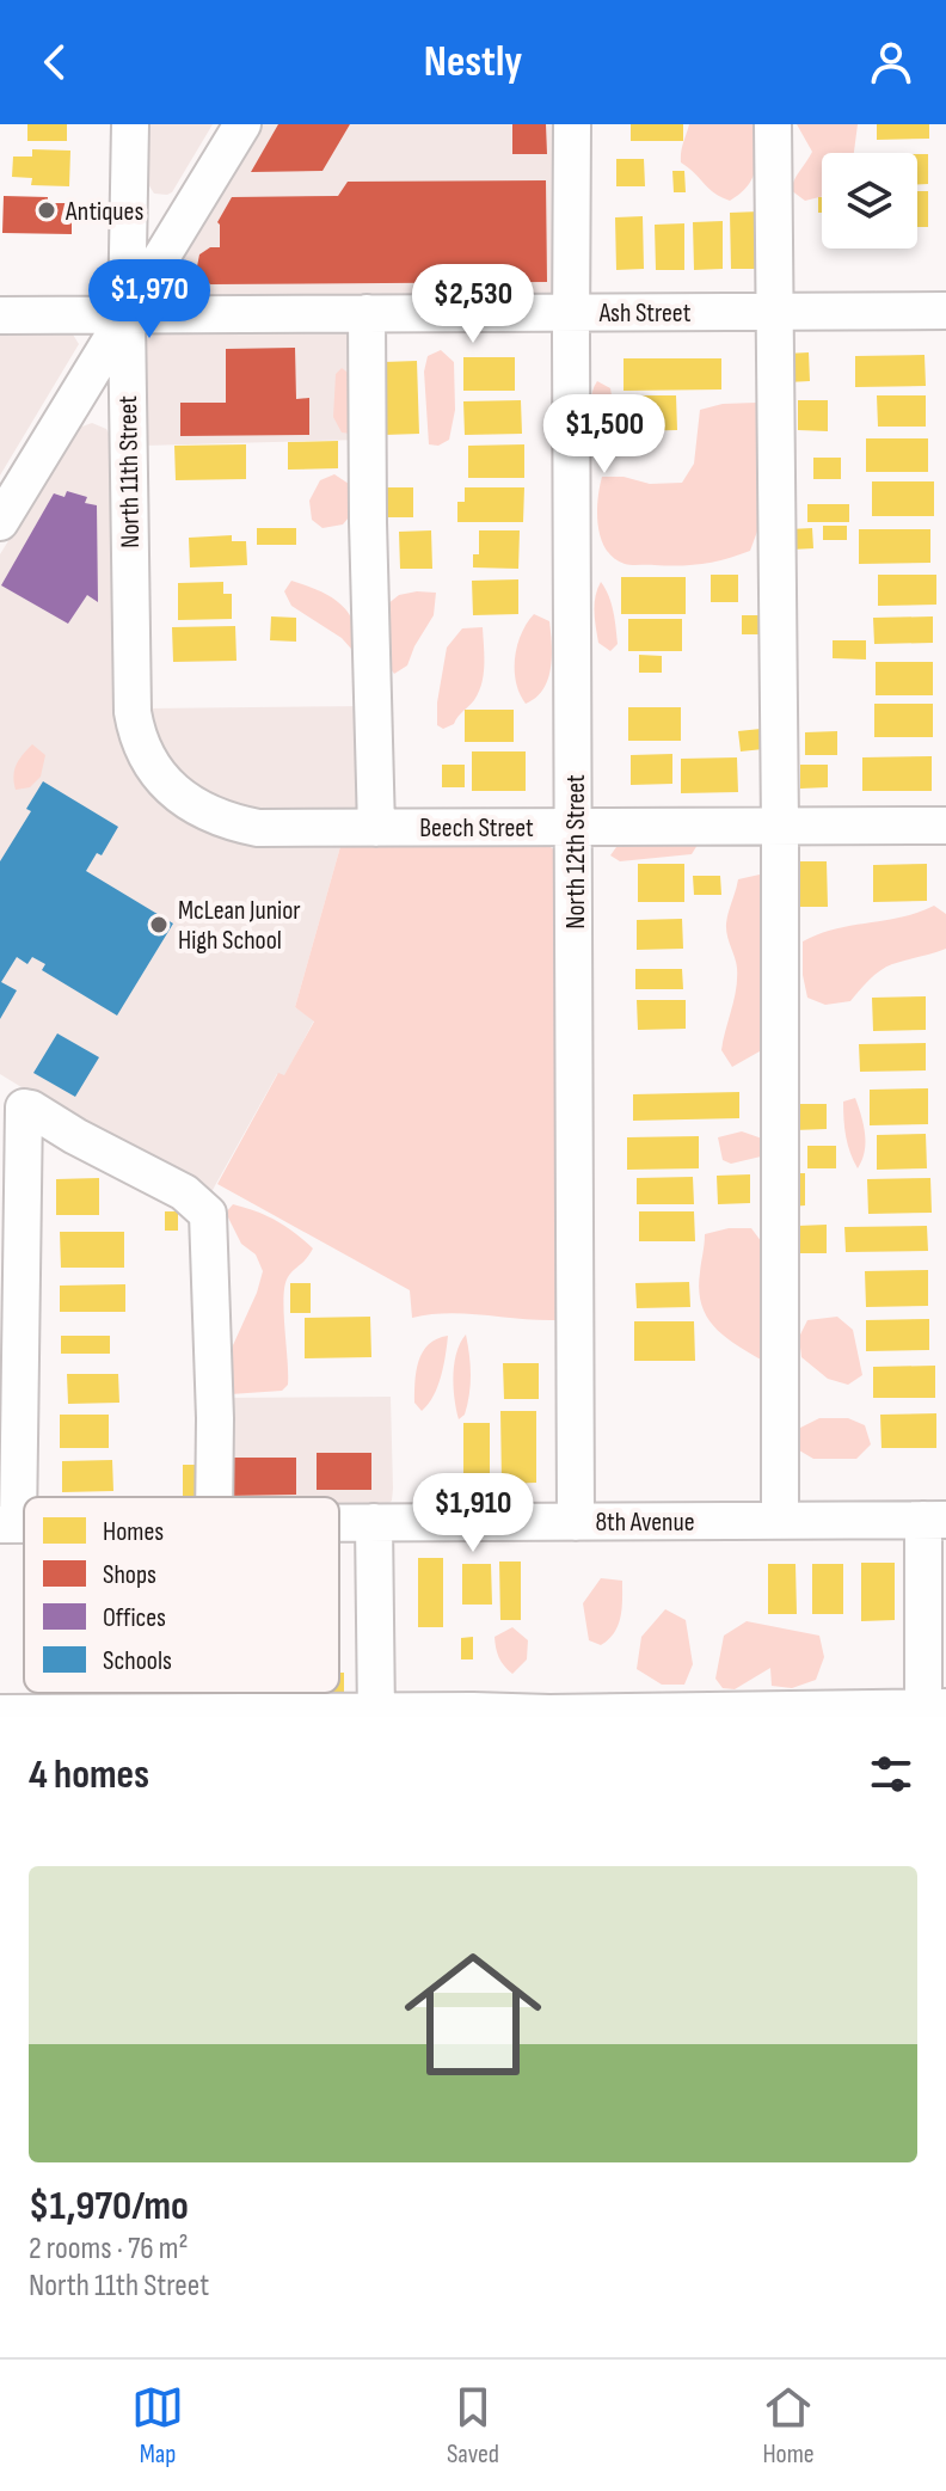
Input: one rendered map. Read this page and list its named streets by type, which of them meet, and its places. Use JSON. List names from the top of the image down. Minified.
{"streets":{"street":["Ash Street","North 11th Street","Beech Street","North 12th Street","8th Avenue"]},"crossings":[["Ash Street","North 11th Street"],["Ash Street","North 12th Street"],["North 11th Street","Beech Street"],["Beech Street","North 12th Street"],["North 12th Street","8th Avenue"]],"places":["Antiques","McLean Junior High School"],"legend":["Homes","Shops","Offices","Schools"],"page":{"header":"Nestly","price":["$1,970","$2,530","$1,500","$1,910"],"heading":"4 homes","list":[{"name":"$1,970/mo","note":"2 rooms · 76 m² · North 11th Street"}],"tabs":["Map","Saved","Home"]}}
